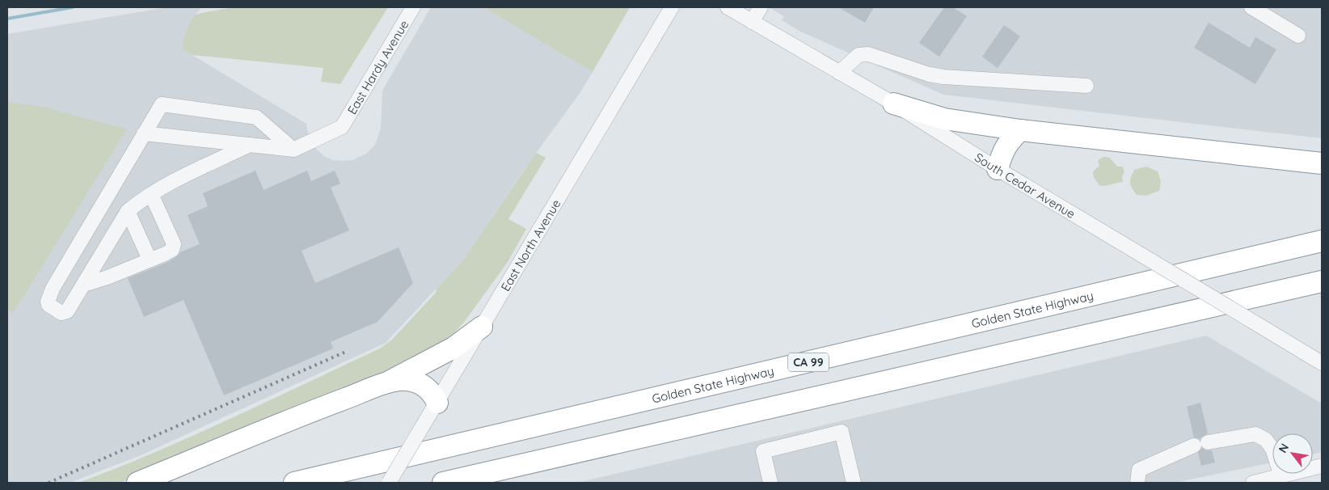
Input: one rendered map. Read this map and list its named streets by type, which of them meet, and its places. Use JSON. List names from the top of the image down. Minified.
{"streets":{"highway":["Golden State Highway","CA 99"],"street":["East Hardy Avenue","South Cedar Avenue","East North Avenue"]},"north":"top left"}
